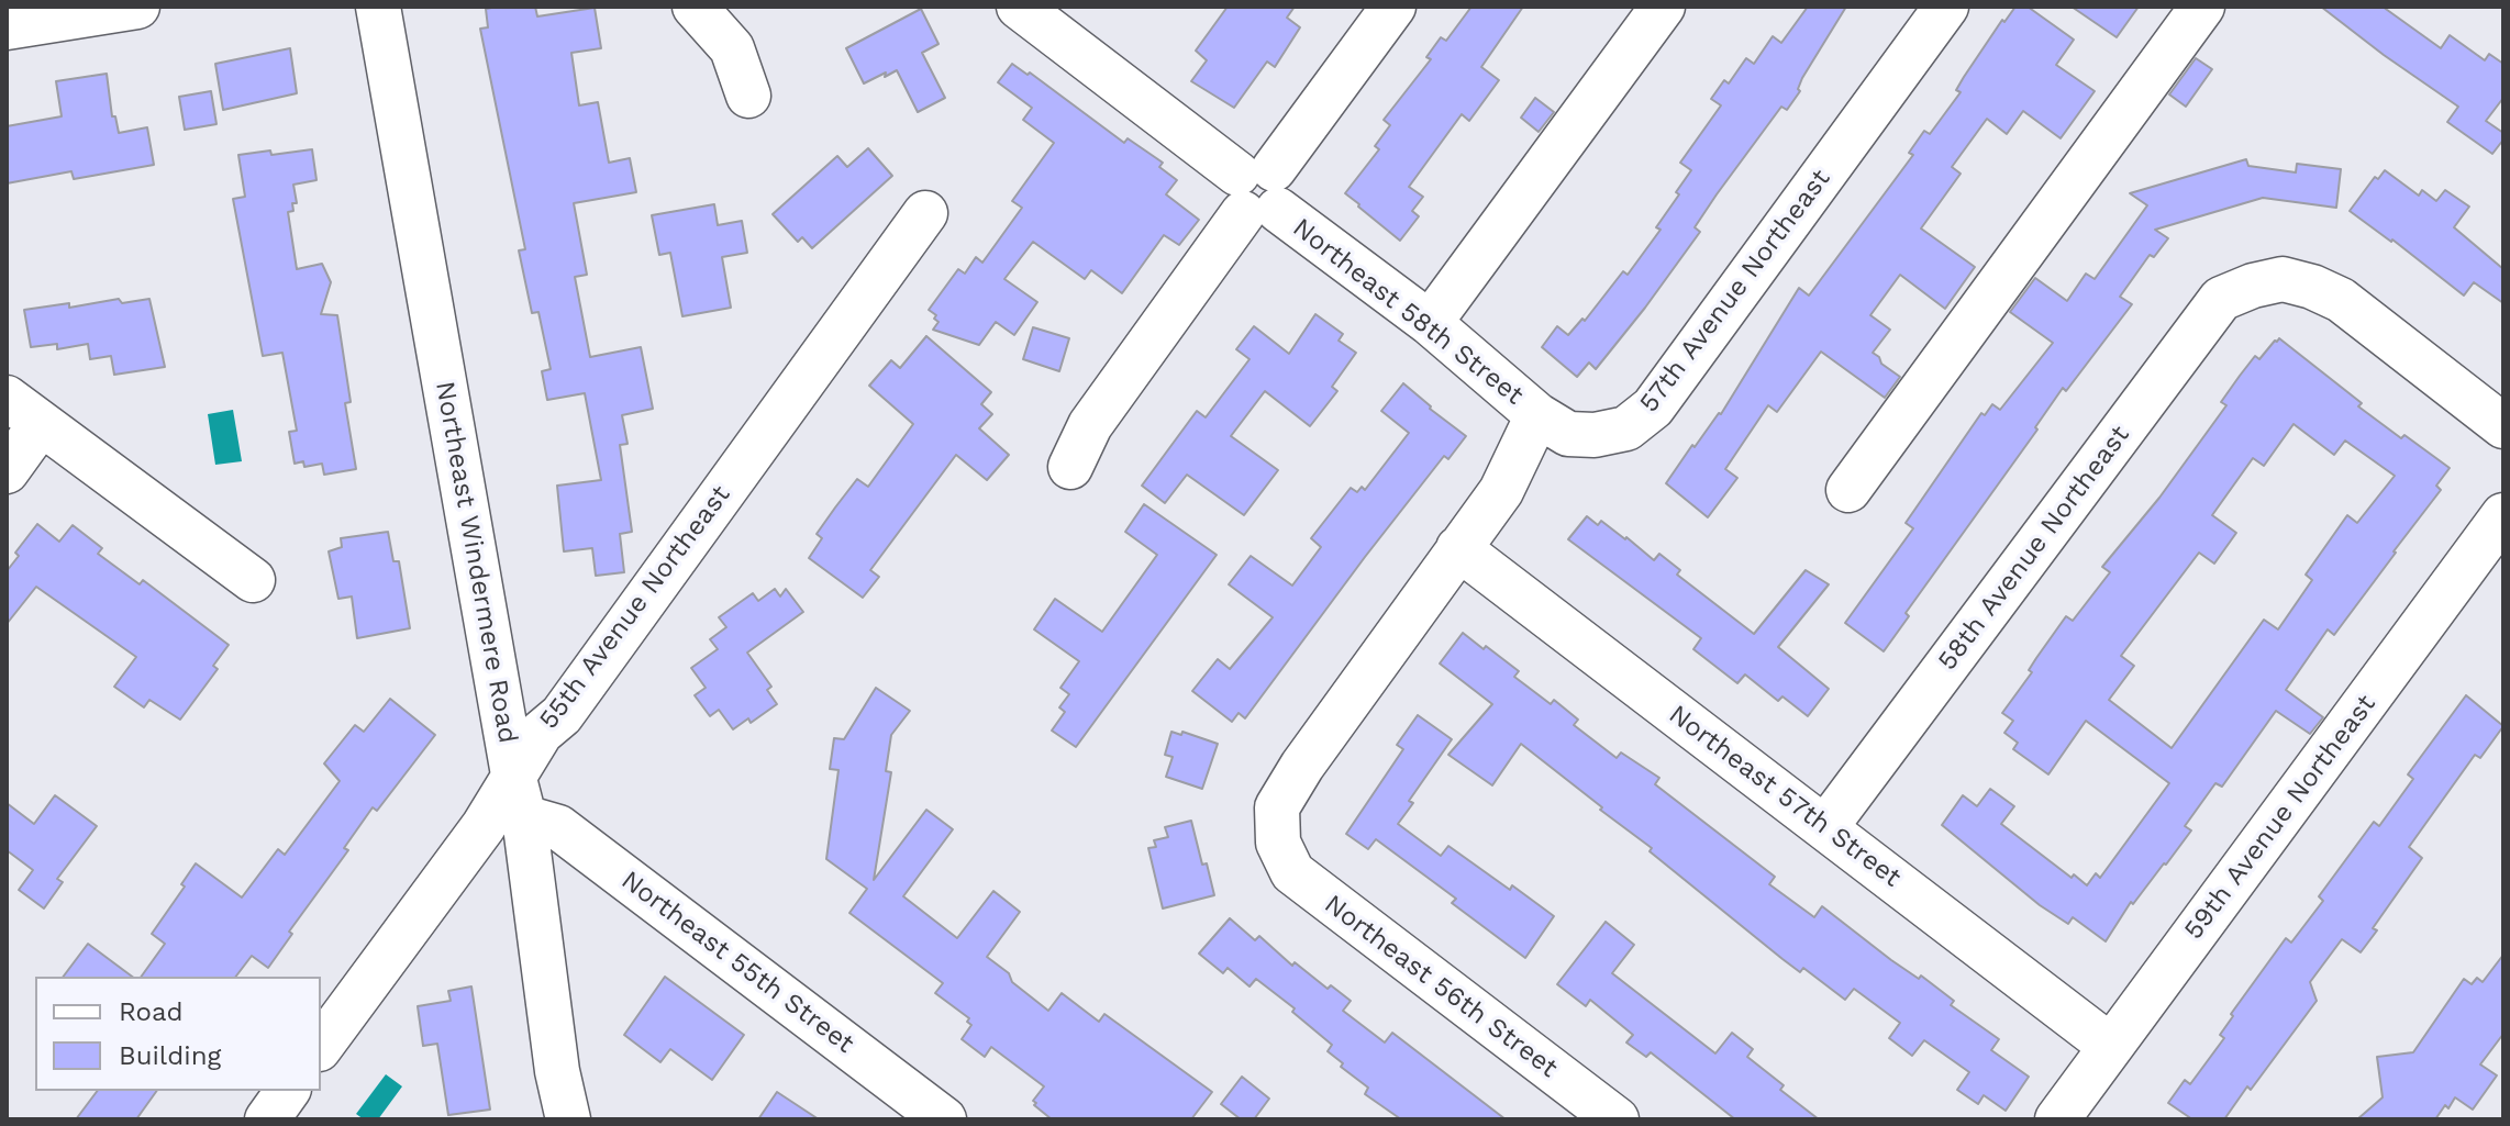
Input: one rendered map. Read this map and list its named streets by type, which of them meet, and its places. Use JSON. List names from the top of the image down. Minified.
{"streets":{"street":["57th Avenue Northeast","Northeast 58th Street","58th Avenue Northeast","Northeast Windermere Road","55th Avenue Northeast","Northeast 57th Street","59th Avenue Northeast","Northeast 55th Street","Northeast 56th Street"]},"crossings":[["57th Avenue Northeast","Northeast 58th Street"],["58th Avenue Northeast","Northeast 57th Street"],["Northeast Windermere Road","55th Avenue Northeast"],["Northeast Windermere Road","Northeast 55th Street"],["Northeast 57th Street","59th Avenue Northeast"],["Northeast 57th Street","Northeast 56th Street"]],"legend":["Road","Building"]}
